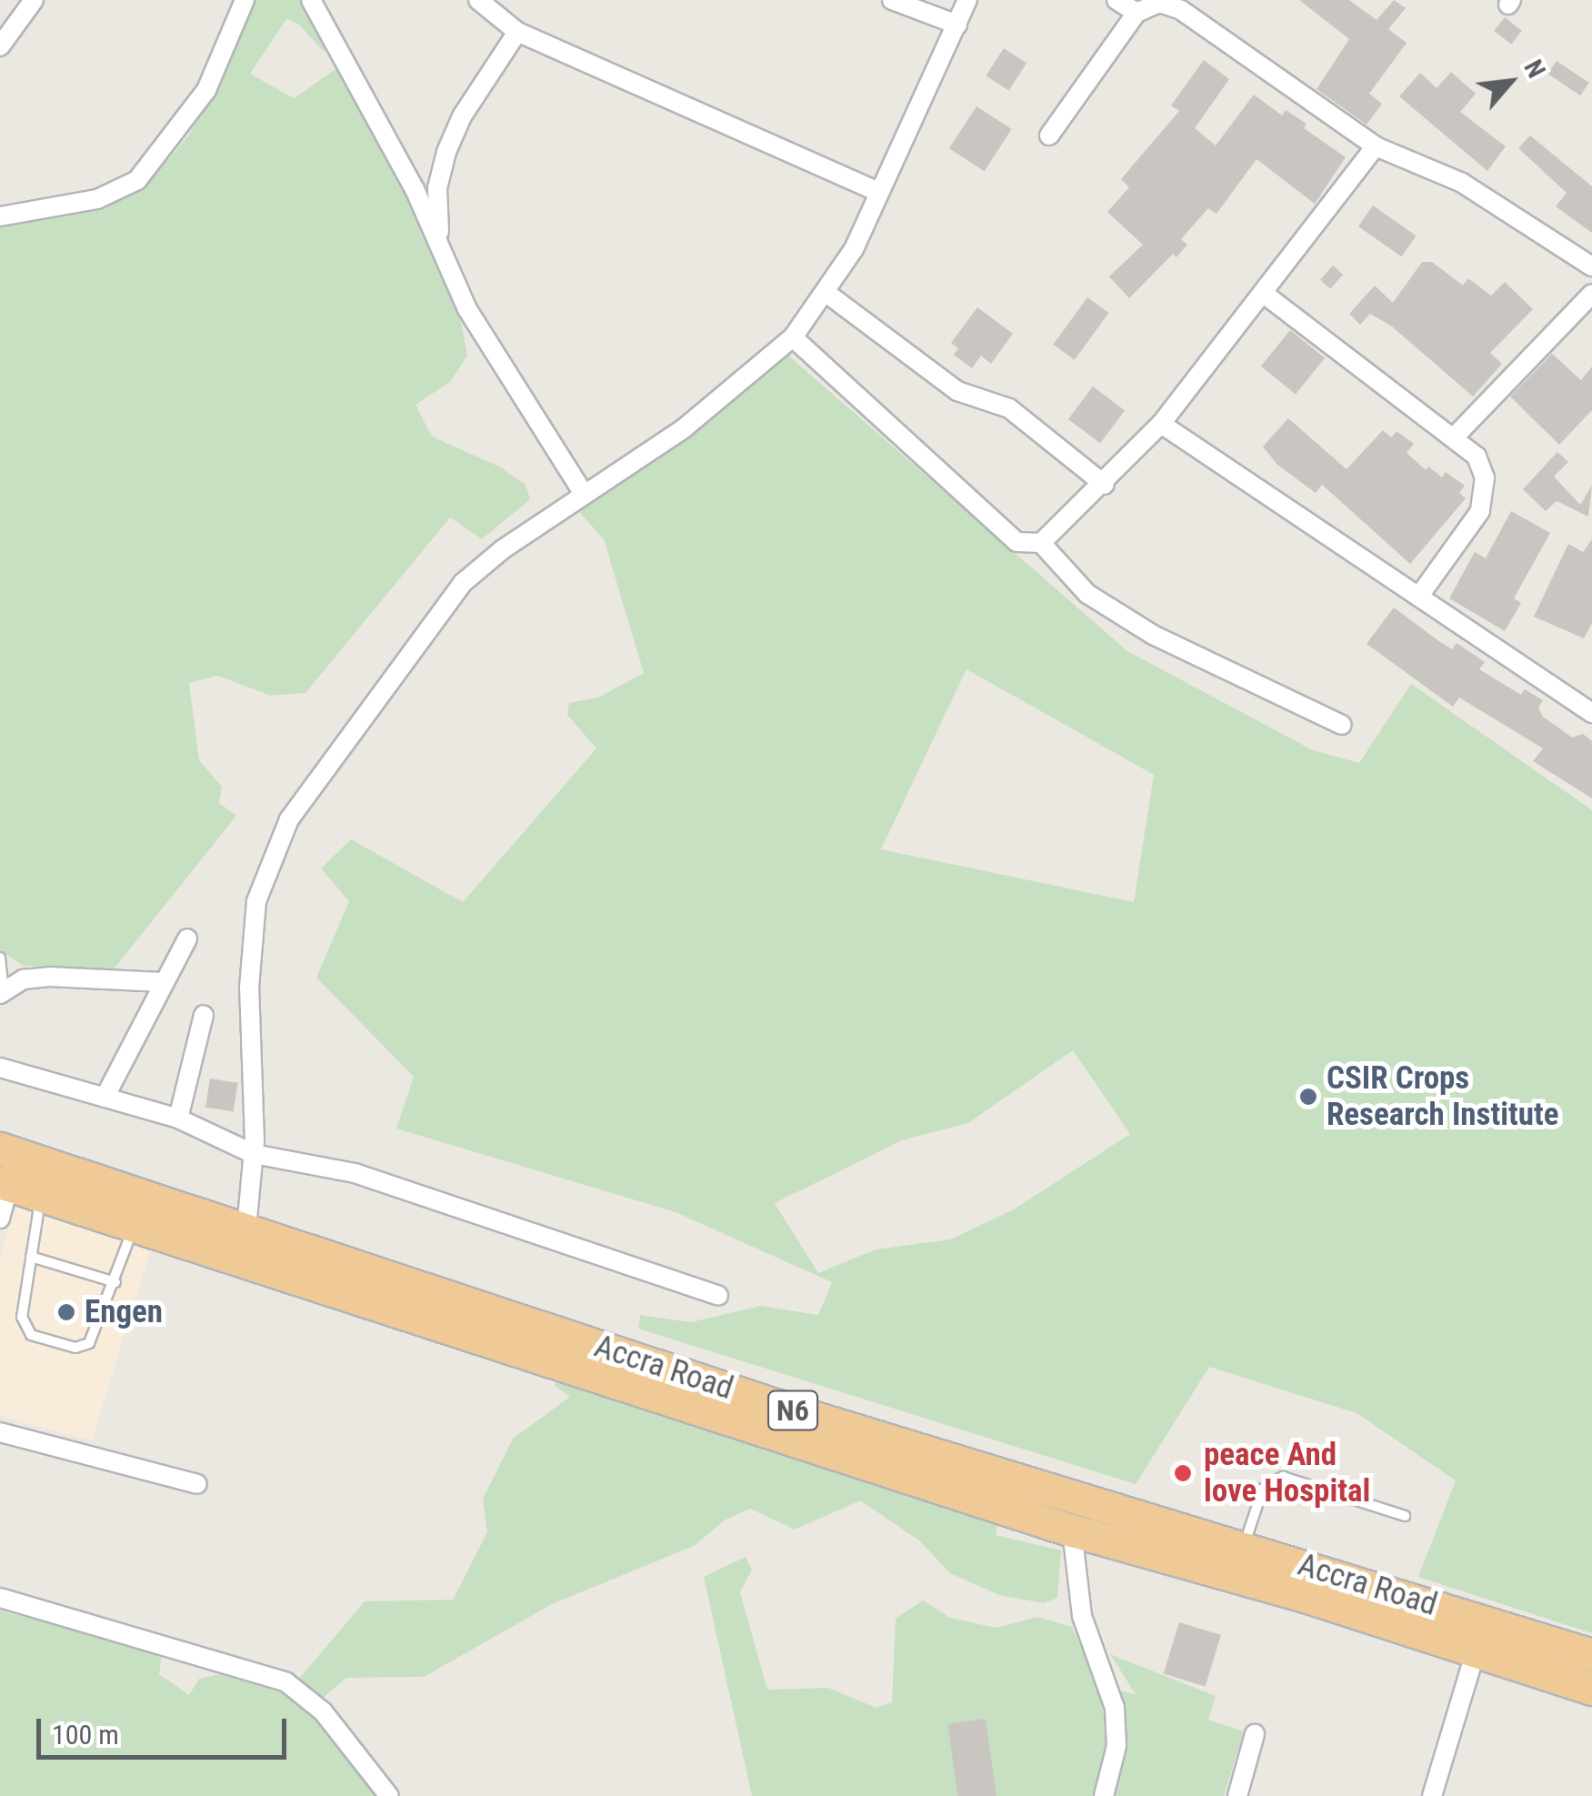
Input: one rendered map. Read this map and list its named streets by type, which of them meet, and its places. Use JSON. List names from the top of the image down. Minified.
{"streets":{"highway":["Accra Road","N6"]},"places":["CSIR Crops Research Institute","Engen","peace And love Hospital"],"scale_bar":"100 m","north":"top right"}
